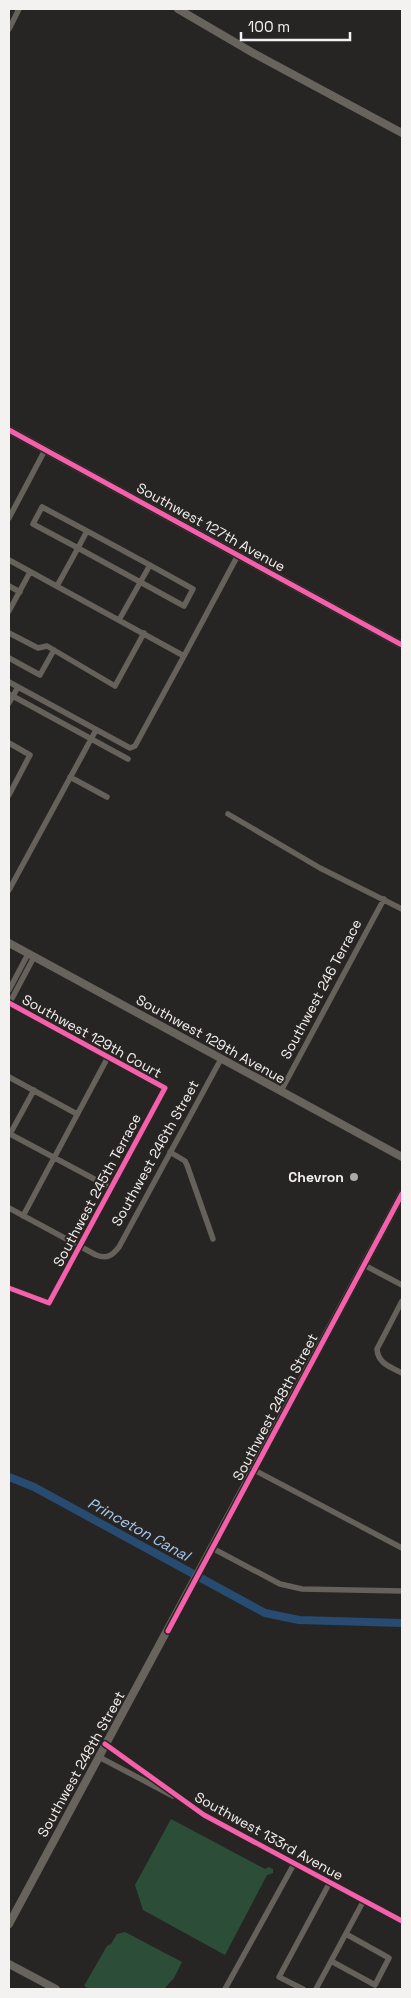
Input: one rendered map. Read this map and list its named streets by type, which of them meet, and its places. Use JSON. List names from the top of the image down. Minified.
{"streets":{"street":["Southwest 127th Avenue","Southwest 246 Terrace","Southwest 129th Court","Southwest 129th Avenue","Southwest 246th Street","Southwest 245th Terrace","Southwest 248th Street","Southwest 133rd Avenue"]},"crossings":[["Southwest 246 Terrace","Southwest 129th Avenue"],["Southwest 129th Court","Southwest 245th Terrace"],["Southwest 129th Avenue","Southwest 246th Street"],["Southwest 246th Street","Southwest 245th Terrace"],["Southwest 248th Street","Southwest 133rd Avenue"]],"water":["Princeton Canal"],"places":["Chevron"],"scale_bar":"100 m"}
